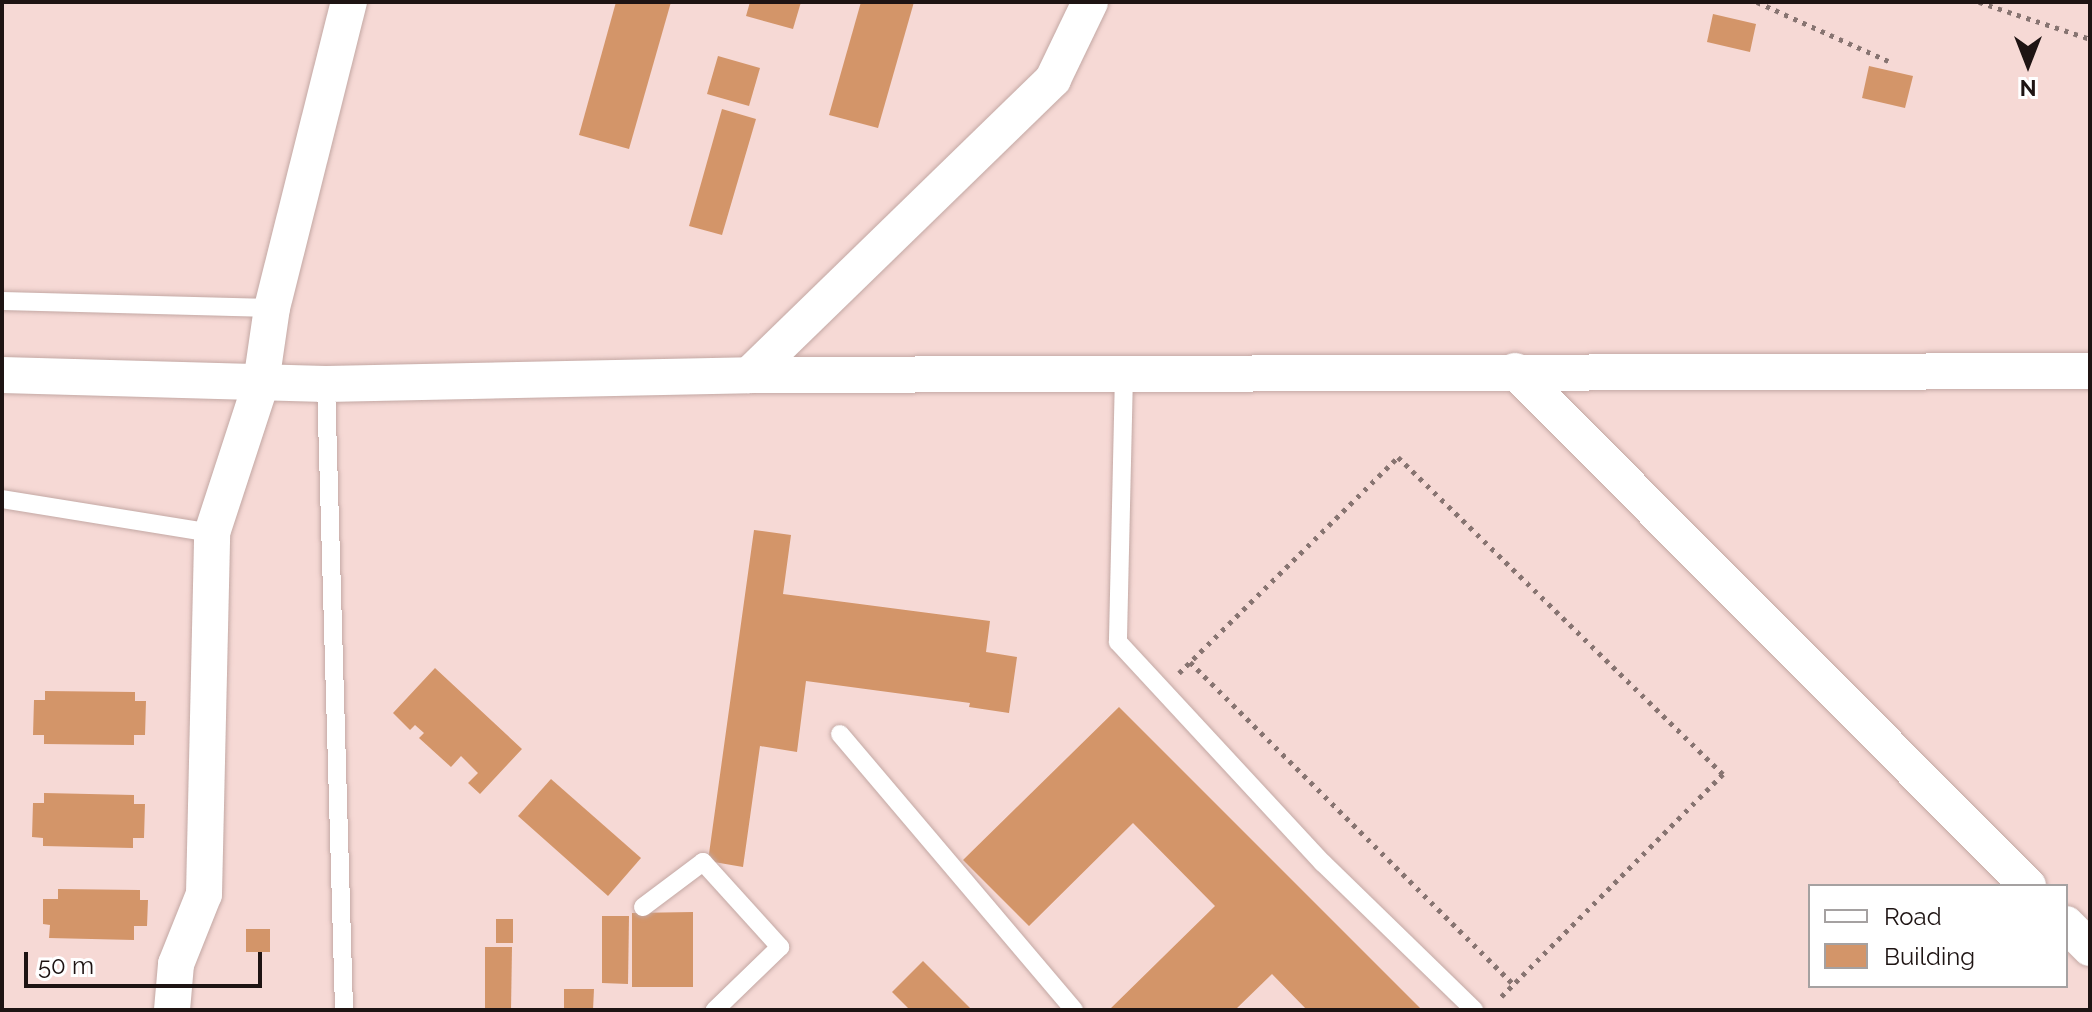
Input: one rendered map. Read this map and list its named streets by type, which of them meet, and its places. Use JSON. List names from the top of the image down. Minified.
{"legend":["Road","Building"],"scale_bar":"50 m","north":"bottom"}
